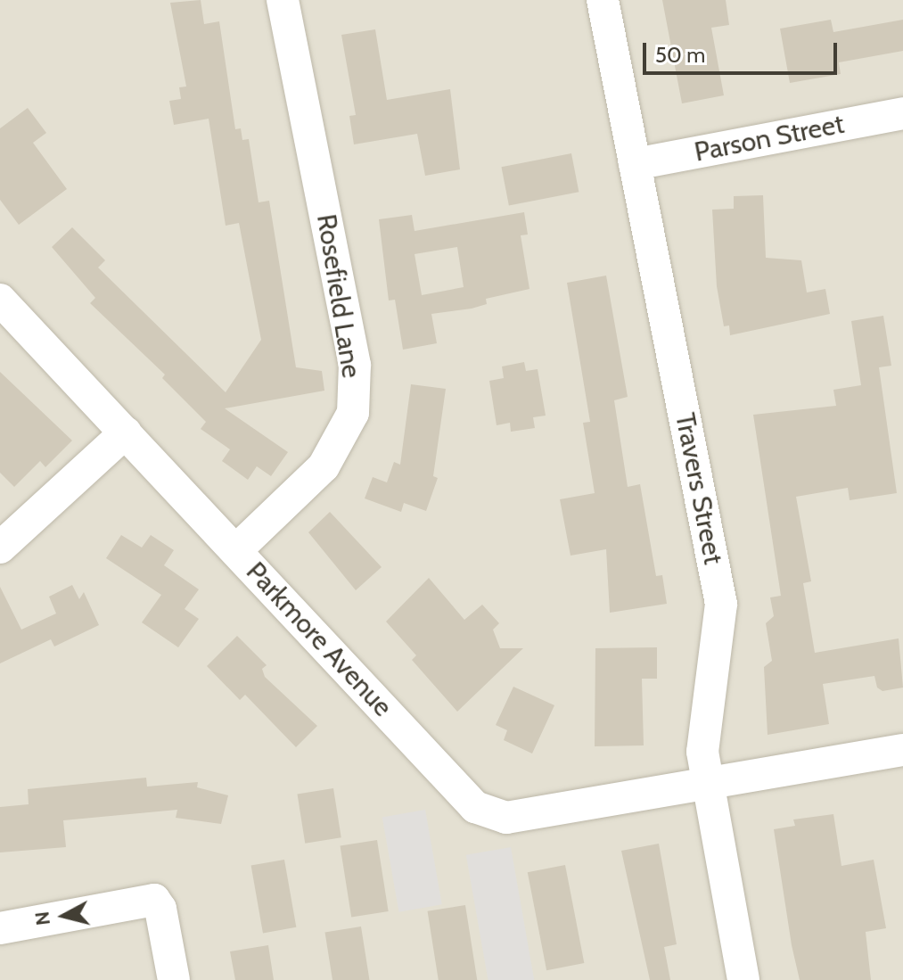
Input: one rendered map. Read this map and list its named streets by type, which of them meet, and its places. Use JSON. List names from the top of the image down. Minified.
{"streets":{"street":["Parson Street","Rosefield Lane","Travers Street","Parkmore Avenue"]},"crossings":[["Parson Street","Travers Street"],["Rosefield Lane","Parkmore Avenue"],["Travers Street","Parkmore Avenue"]],"scale_bar":"50 m","north":"left"}
